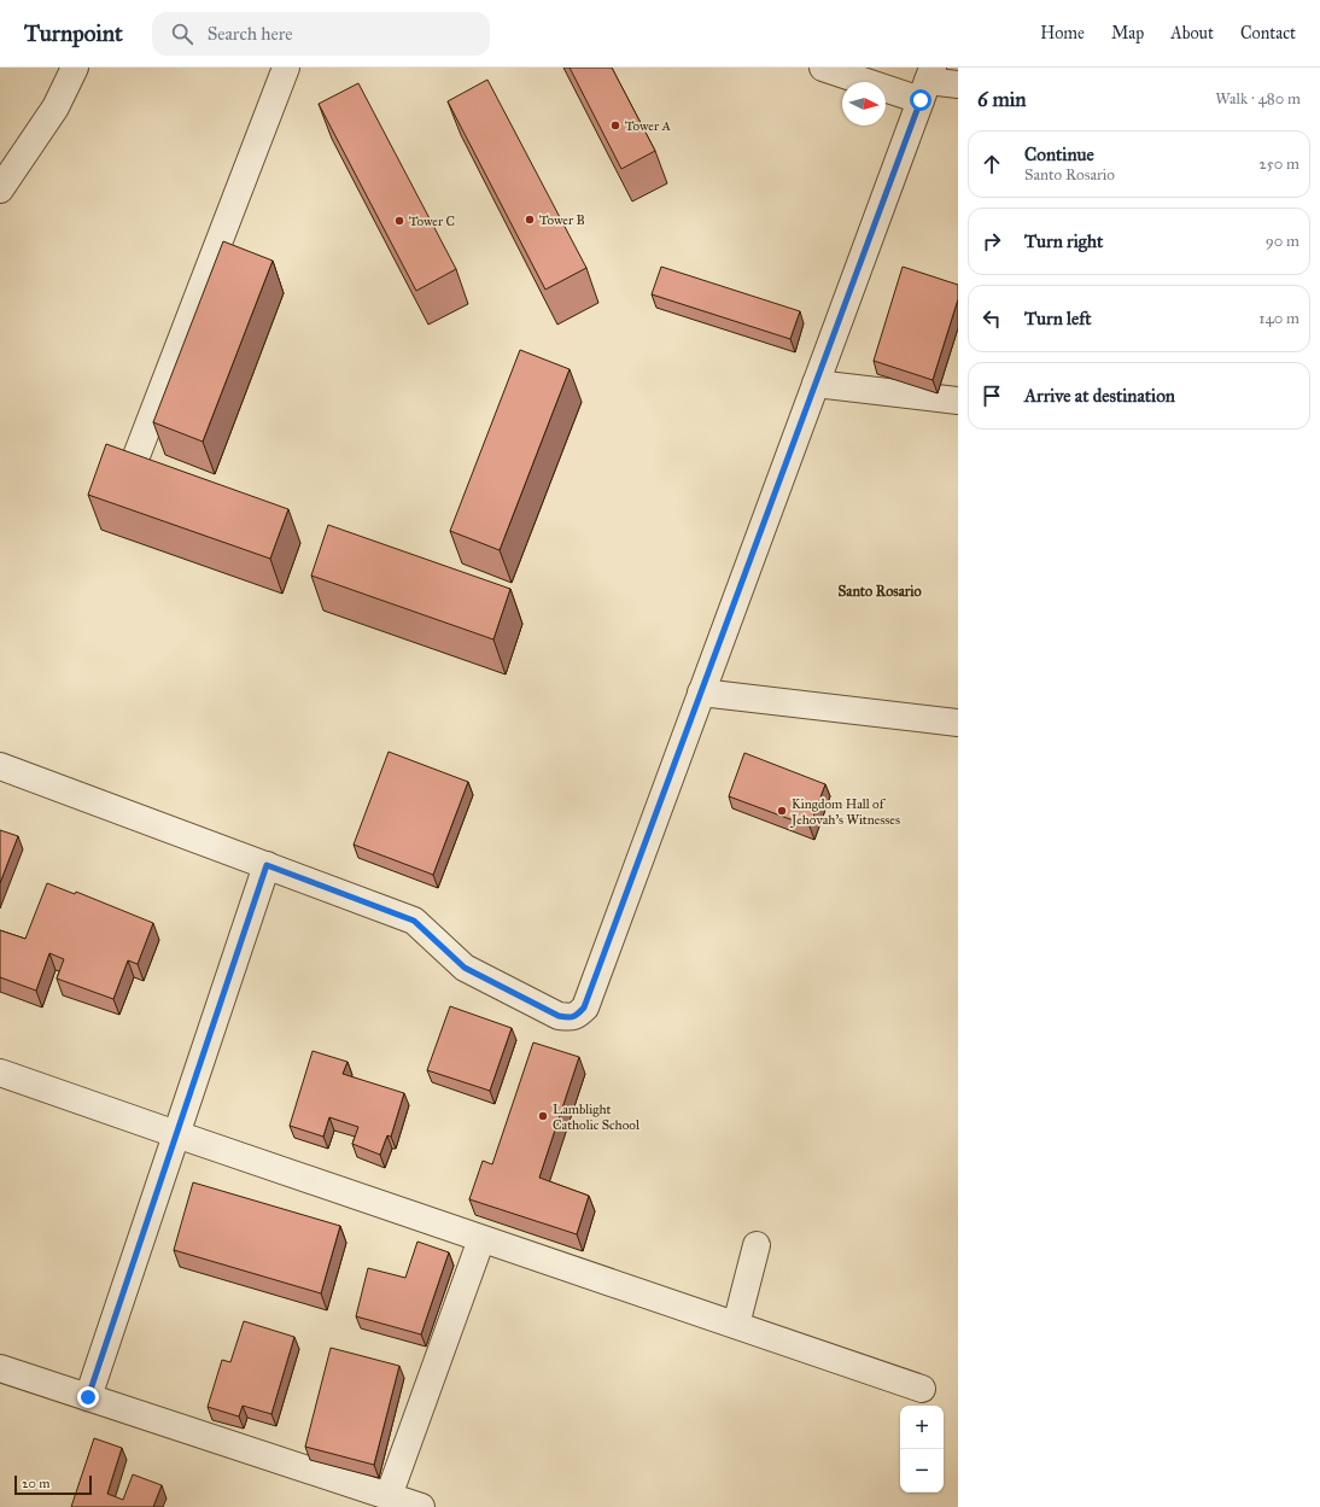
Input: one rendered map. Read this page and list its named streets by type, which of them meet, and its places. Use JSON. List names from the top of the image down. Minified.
{"districts":["Santo Rosario"],"places":["Tower A","Tower B","Tower C","Kingdom Hall of Jehovah's Witnesses","Lamblight Catholic School"],"scale_bar":"20 m","north":"right","page":{"header":"Turnpoint","search":"Search here","nav":["Home","Map","About","Contact"],"heading":["6 min","Walk · 480 m"],"list":[["Continue","Santo Rosario","250 m"],["Turn right","90 m"],["Turn left","140 m"],"Arrive at destination"],"map_buttons":["+","−"],"scale":"20 m"}}
